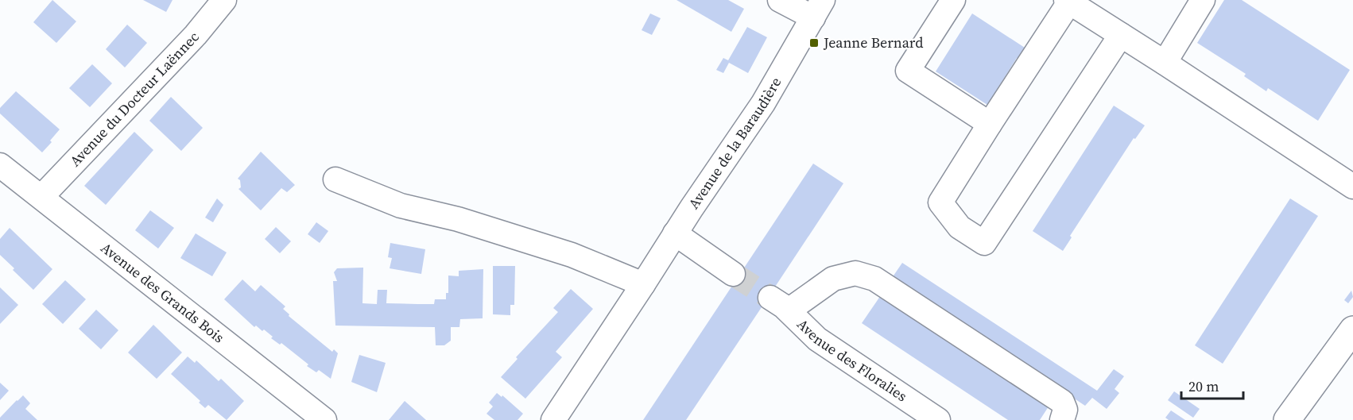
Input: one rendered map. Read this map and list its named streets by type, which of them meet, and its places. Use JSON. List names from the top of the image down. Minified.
{"streets":{"street":["Avenue du Docteur Laënnec","Avenue de la Baraudière","Avenue des Grands Bois","Avenue des Floralies"]},"crossings":[["Avenue du Docteur Laënnec","Avenue des Grands Bois"]],"places":{"transit":["Jeanne Bernard"]},"scale_bar":"20 m"}
